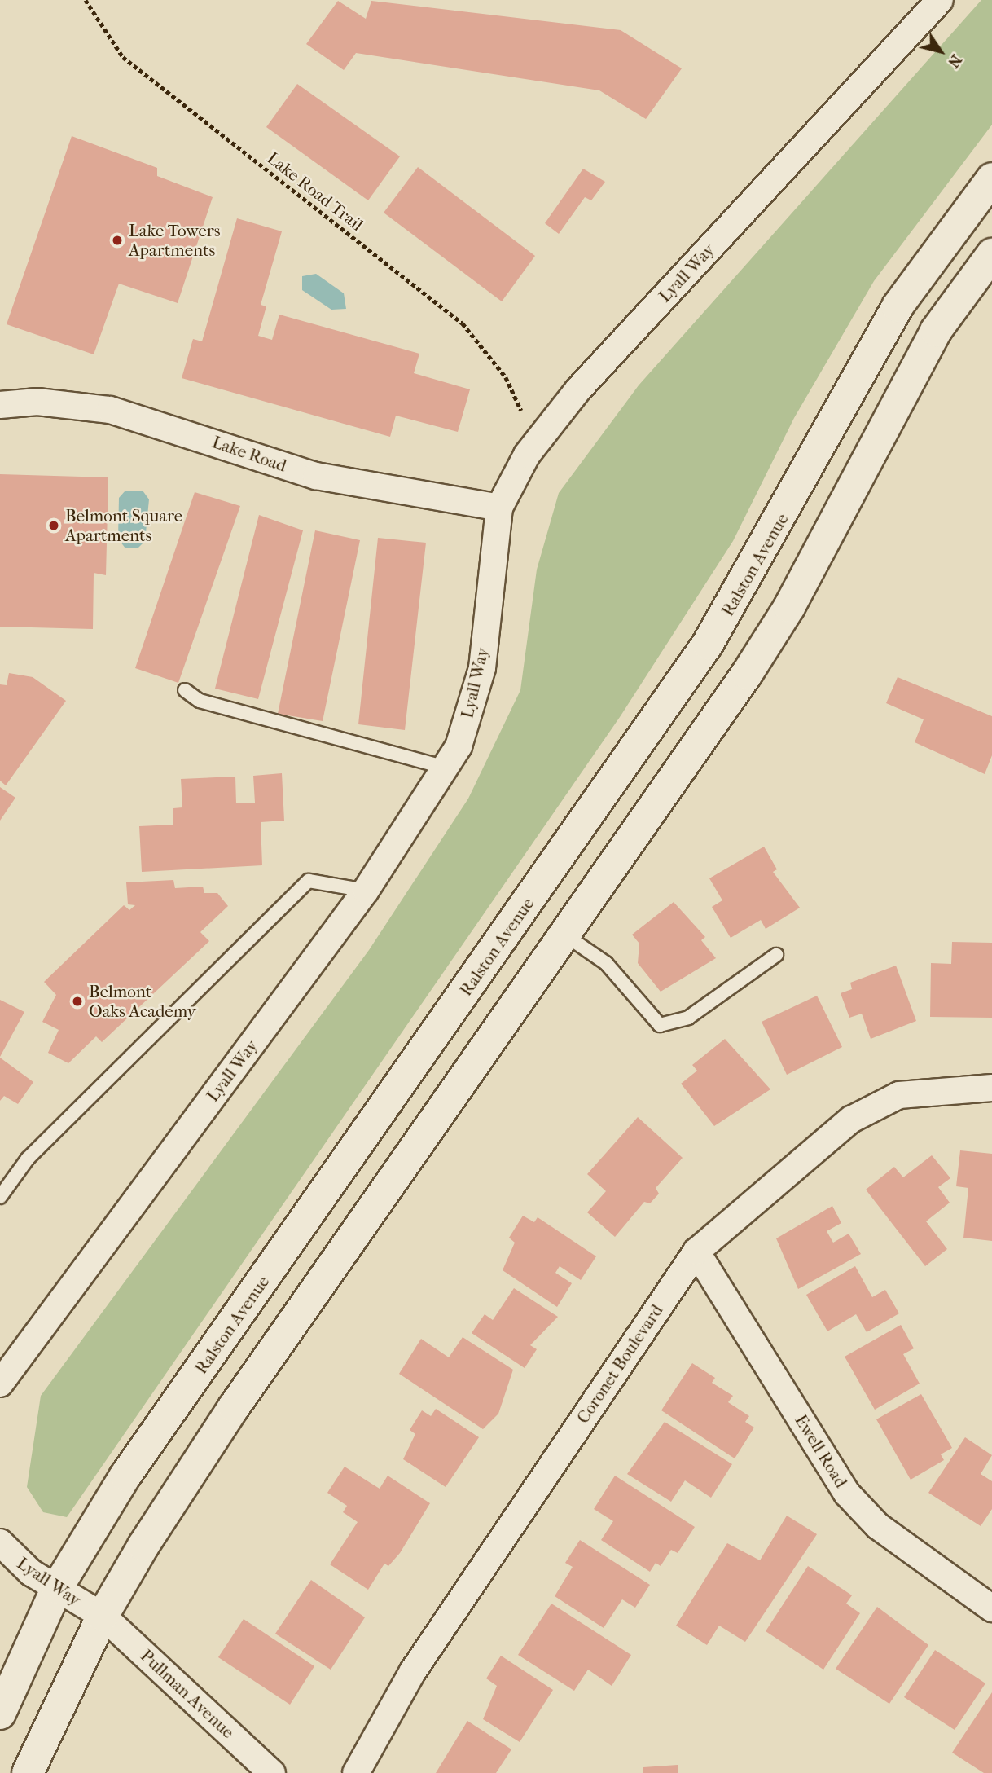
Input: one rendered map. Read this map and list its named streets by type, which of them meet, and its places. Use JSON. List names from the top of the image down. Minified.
{"streets":{"main road":["Ralston Avenue"],"street":["Lyall Way","Lake Road","Coronet Boulevard","Ewell Road","Pullman Avenue"],"path":["Lake Road Trail"]},"crossings":[["Lyall Way","Lake Road"],["Lyall Way","Ralston Avenue"],["Lyall Way","Pullman Avenue"],["Coronet Boulevard","Ewell Road"]],"places":["Lake Towers Apartments","Belmont Square Apartments","Belmont Oaks Academy"],"north":"bottom right"}
